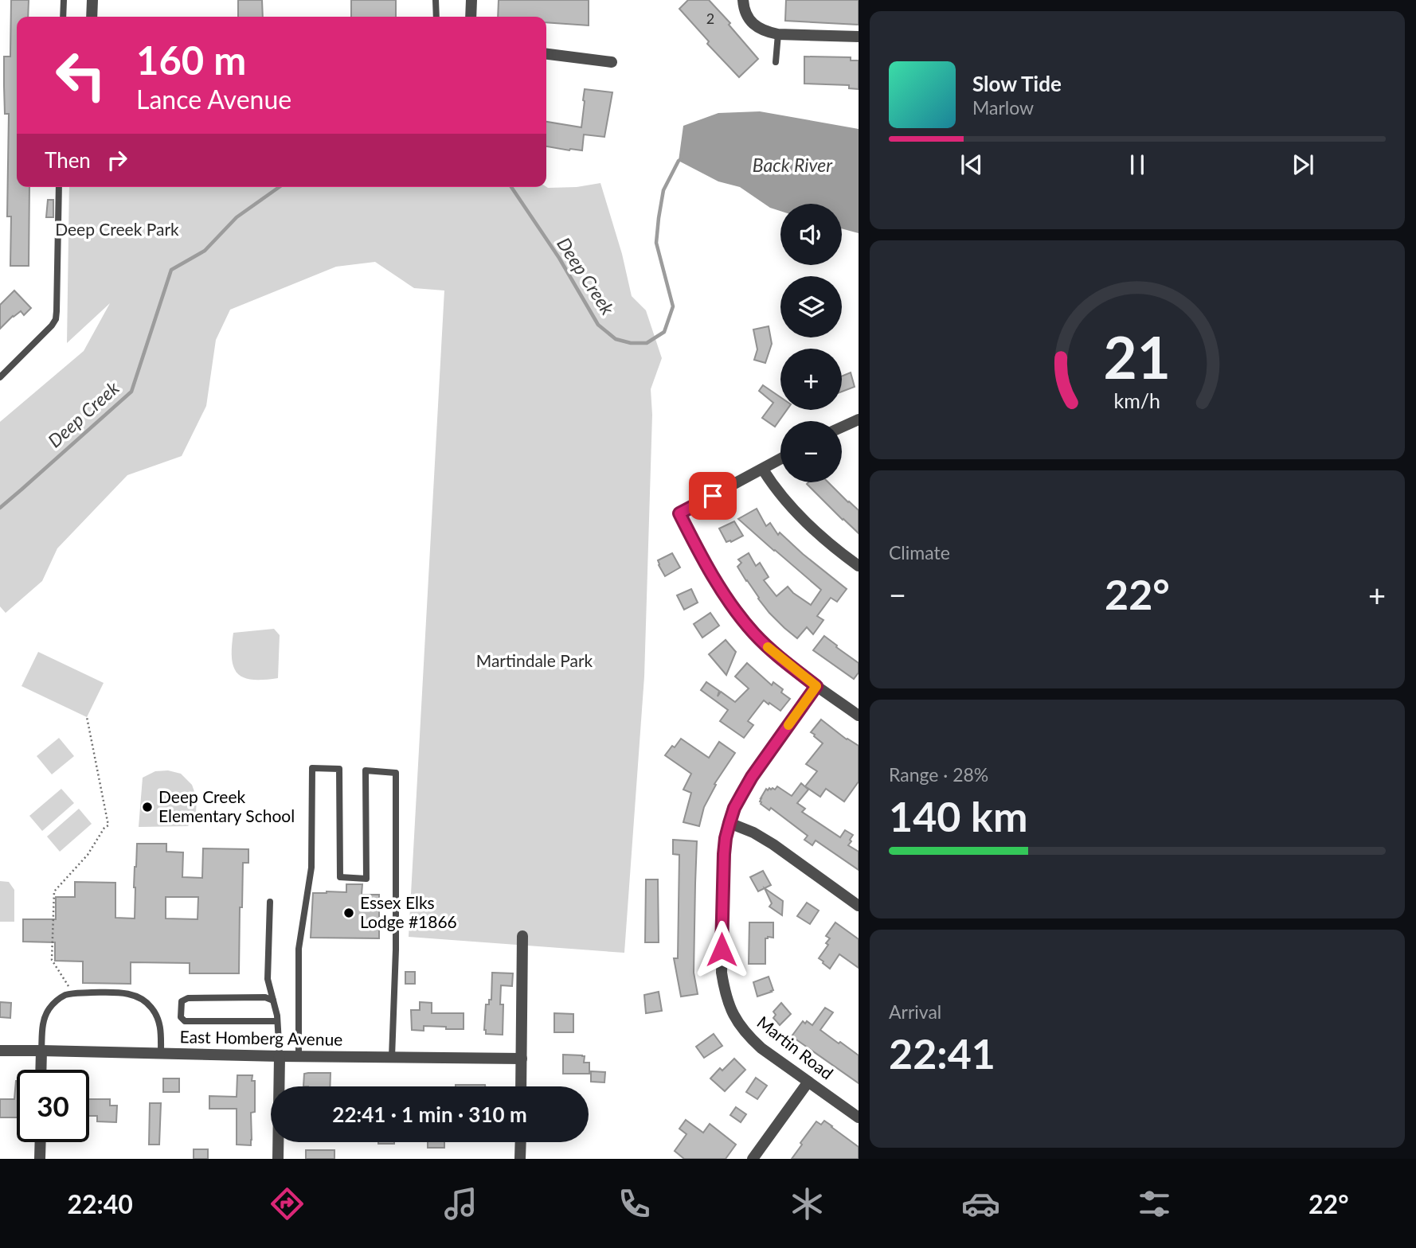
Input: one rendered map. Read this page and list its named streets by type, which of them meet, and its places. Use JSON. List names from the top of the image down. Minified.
{"streets":{"street":["East Homberg Avenue","Martin Road"]},"water":["Back River","Deep Creek"],"parks":["Deep Creek Park","Martindale Park"],"places":["Deep Creek Elementary School","Essex Elks Lodge #1866"],"house_numbers":["2"],"page":{"turn":["160 m","Lance Avenue"],"song":["Slow Tide","Marlow"],"then":"Then","map_buttons":["+","−"],"tile":["Climate",["Range · 28%","140 km"],["Arrival","22:41"]],"heat":["−","22°","+"],"limit":"30","trip":"22:41 · 1 min · 310 m","tabs":["22:40","22°"],"gauge":["21","km/h"]}}
